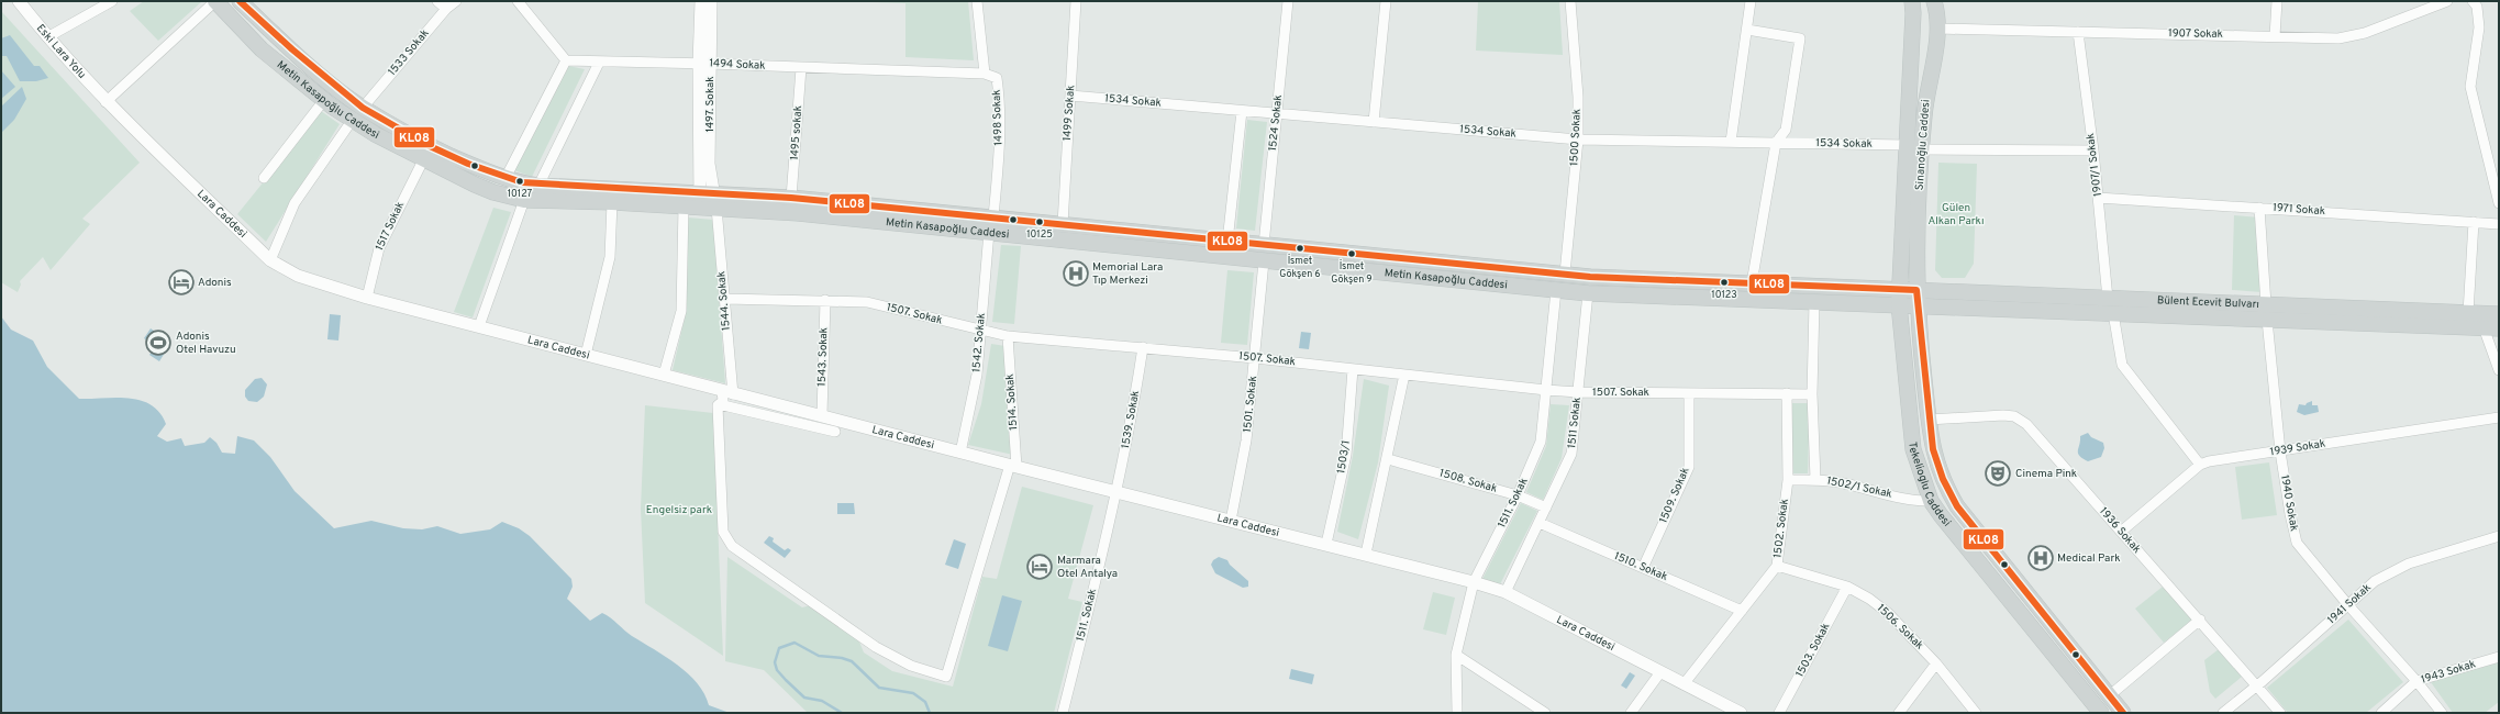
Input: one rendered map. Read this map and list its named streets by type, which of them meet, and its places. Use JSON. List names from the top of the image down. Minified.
{"streets":{"main road":["Metin Kasapoğlu Caddesi","Si̇nanoğlu Caddesi","Bülent Ecevit Bulvarı","Tekelioglu Caddesi"],"street":["1907 Sokak","Eski Lara Yolu","1533 Sokak","1494 Sokak","1534 Sokak","1497. Sokak","1499 Sokak","1498 Sokak","1524 Sokak","1495 sokak","1500 Sokak","1907/1 Sokak","1971 Sokak","Lara Caddesi","1517 Sokak","1544. Sokak","1507. Sokak","1542. Sokak","1543. Sokak","1514. Sokak","1501. Sokak","1539. Sokak","1511 Sokak","1939 Sokak","1503/1","1508. Sokak","1502/1 Sokak","1509. Sokak","1511. Sokak","1940 Sokak","1502. Sokak","1936 Sokak","1510. Sokak","1941 Sokak","1506. Sokak","1503. Sokak","1943 Sokak"]},"crossings":[["1907 Sokak","Si̇nanoğlu Caddesi"],["1907 Sokak","1907/1 Sokak"],["Eski Lara Yolu","Lara Caddesi"],["1533 Sokak","Metin Kasapoğlu Caddesi"],["1494 Sokak","1497. Sokak"],["1494 Sokak","1498 Sokak"],["1494 Sokak","1495 sokak"],["Metin Kasapoğlu Caddesi","1497. Sokak"],["Metin Kasapoğlu Caddesi","1499 Sokak"],["Metin Kasapoğlu Caddesi","1498 Sokak"],["Metin Kasapoğlu Caddesi","1524 Sokak"],["Metin Kasapoğlu Caddesi","1495 sokak"],["Metin Kasapoğlu Caddesi","1500 Sokak"],["Metin Kasapoğlu Caddesi","Si̇nanoğlu Caddesi"],["Metin Kasapoğlu Caddesi","1517 Sokak"],["Metin Kasapoğlu Caddesi","1544. Sokak"],["Metin Kasapoğlu Caddesi","Bülent Ecevit Bulvarı"],["Metin Kasapoğlu Caddesi","1542. Sokak"],["Metin Kasapoğlu Caddesi","1501. Sokak"],["Metin Kasapoğlu Caddesi","1511 Sokak"],["Metin Kasapoğlu Caddesi","Tekelioglu Caddesi"],["Metin Kasapoğlu Caddesi","1511. Sokak"],["1534 Sokak","1499 Sokak"],["1534 Sokak","1524 Sokak"],["1534 Sokak","1500 Sokak"],["1534 Sokak","Si̇nanoğlu Caddesi"],["1534 Sokak","1907/1 Sokak"],["1497. Sokak","1544. Sokak"],["Si̇nanoğlu Caddesi","Bülent Ecevit Bulvarı"],["Si̇nanoğlu Caddesi","Tekelioglu Caddesi"],["1907/1 Sokak","1971 Sokak"],["1907/1 Sokak","Bülent Ecevit Bulvarı"],["Lara Caddesi","1517 Sokak"],["Lara Caddesi","1544. Sokak"],["Lara Caddesi","1542. Sokak"],["Lara Caddesi","1543. Sokak"],["Lara Caddesi","1514. Sokak"],["Lara Caddesi","1501. Sokak"],["Lara Caddesi","1539. Sokak"],["Lara Caddesi","1511 Sokak"],["Lara Caddesi","1503/1"],["Lara Caddesi","1511. Sokak"],["Lara Caddesi","1502. Sokak"],["1544. Sokak","1507. Sokak"],["Bülent Ecevit Bulvarı","Tekelioglu Caddesi"],["Bülent Ecevit Bulvarı","1940 Sokak"],["1507. Sokak","1542. Sokak"],["1507. Sokak","1543. Sokak"],["1507. Sokak","1514. Sokak"],["1507. Sokak","1501. Sokak"],["1507. Sokak","1539. Sokak"],["1507. Sokak","1511 Sokak"],["1507. Sokak","1503/1"],["1507. Sokak","1509. Sokak"],["1507. Sokak","1511. Sokak"],["1507. Sokak","1502. Sokak"],["1539. Sokak","1511. Sokak"],["1511 Sokak","1508. Sokak"],["1511 Sokak","1510. Sokak"],["1939 Sokak","1940 Sokak"],["1508. Sokak","1511. Sokak"],["Tekelioglu Caddesi","1502/1 Sokak"],["Tekelioglu Caddesi","1936 Sokak"],["1502/1 Sokak","1502. Sokak"],["1509. Sokak","1510. Sokak"],["1940 Sokak","1941 Sokak"],["1940 Sokak","1943 Sokak"],["1502. Sokak","1510. Sokak"],["1502. Sokak","1506. Sokak"],["1936 Sokak","1941 Sokak"],["1506. Sokak","1503. Sokak"]],"parks":["Gülen Alkan Parkı","Engelsiz park"],"places":{"other":["10127","10125","İsmet Gökşen 6","İsmet Gökşen 9","10123"],"hospital":["Memorial Lara Tıp Merkezi","Medical Park"],"hotel":["Adonis","Marmara Otel Antalya"],"sports":["Adonis Otel Havuzu"],"theatre":["Cinema Pink"]},"lines":["transit line KL08"]}
